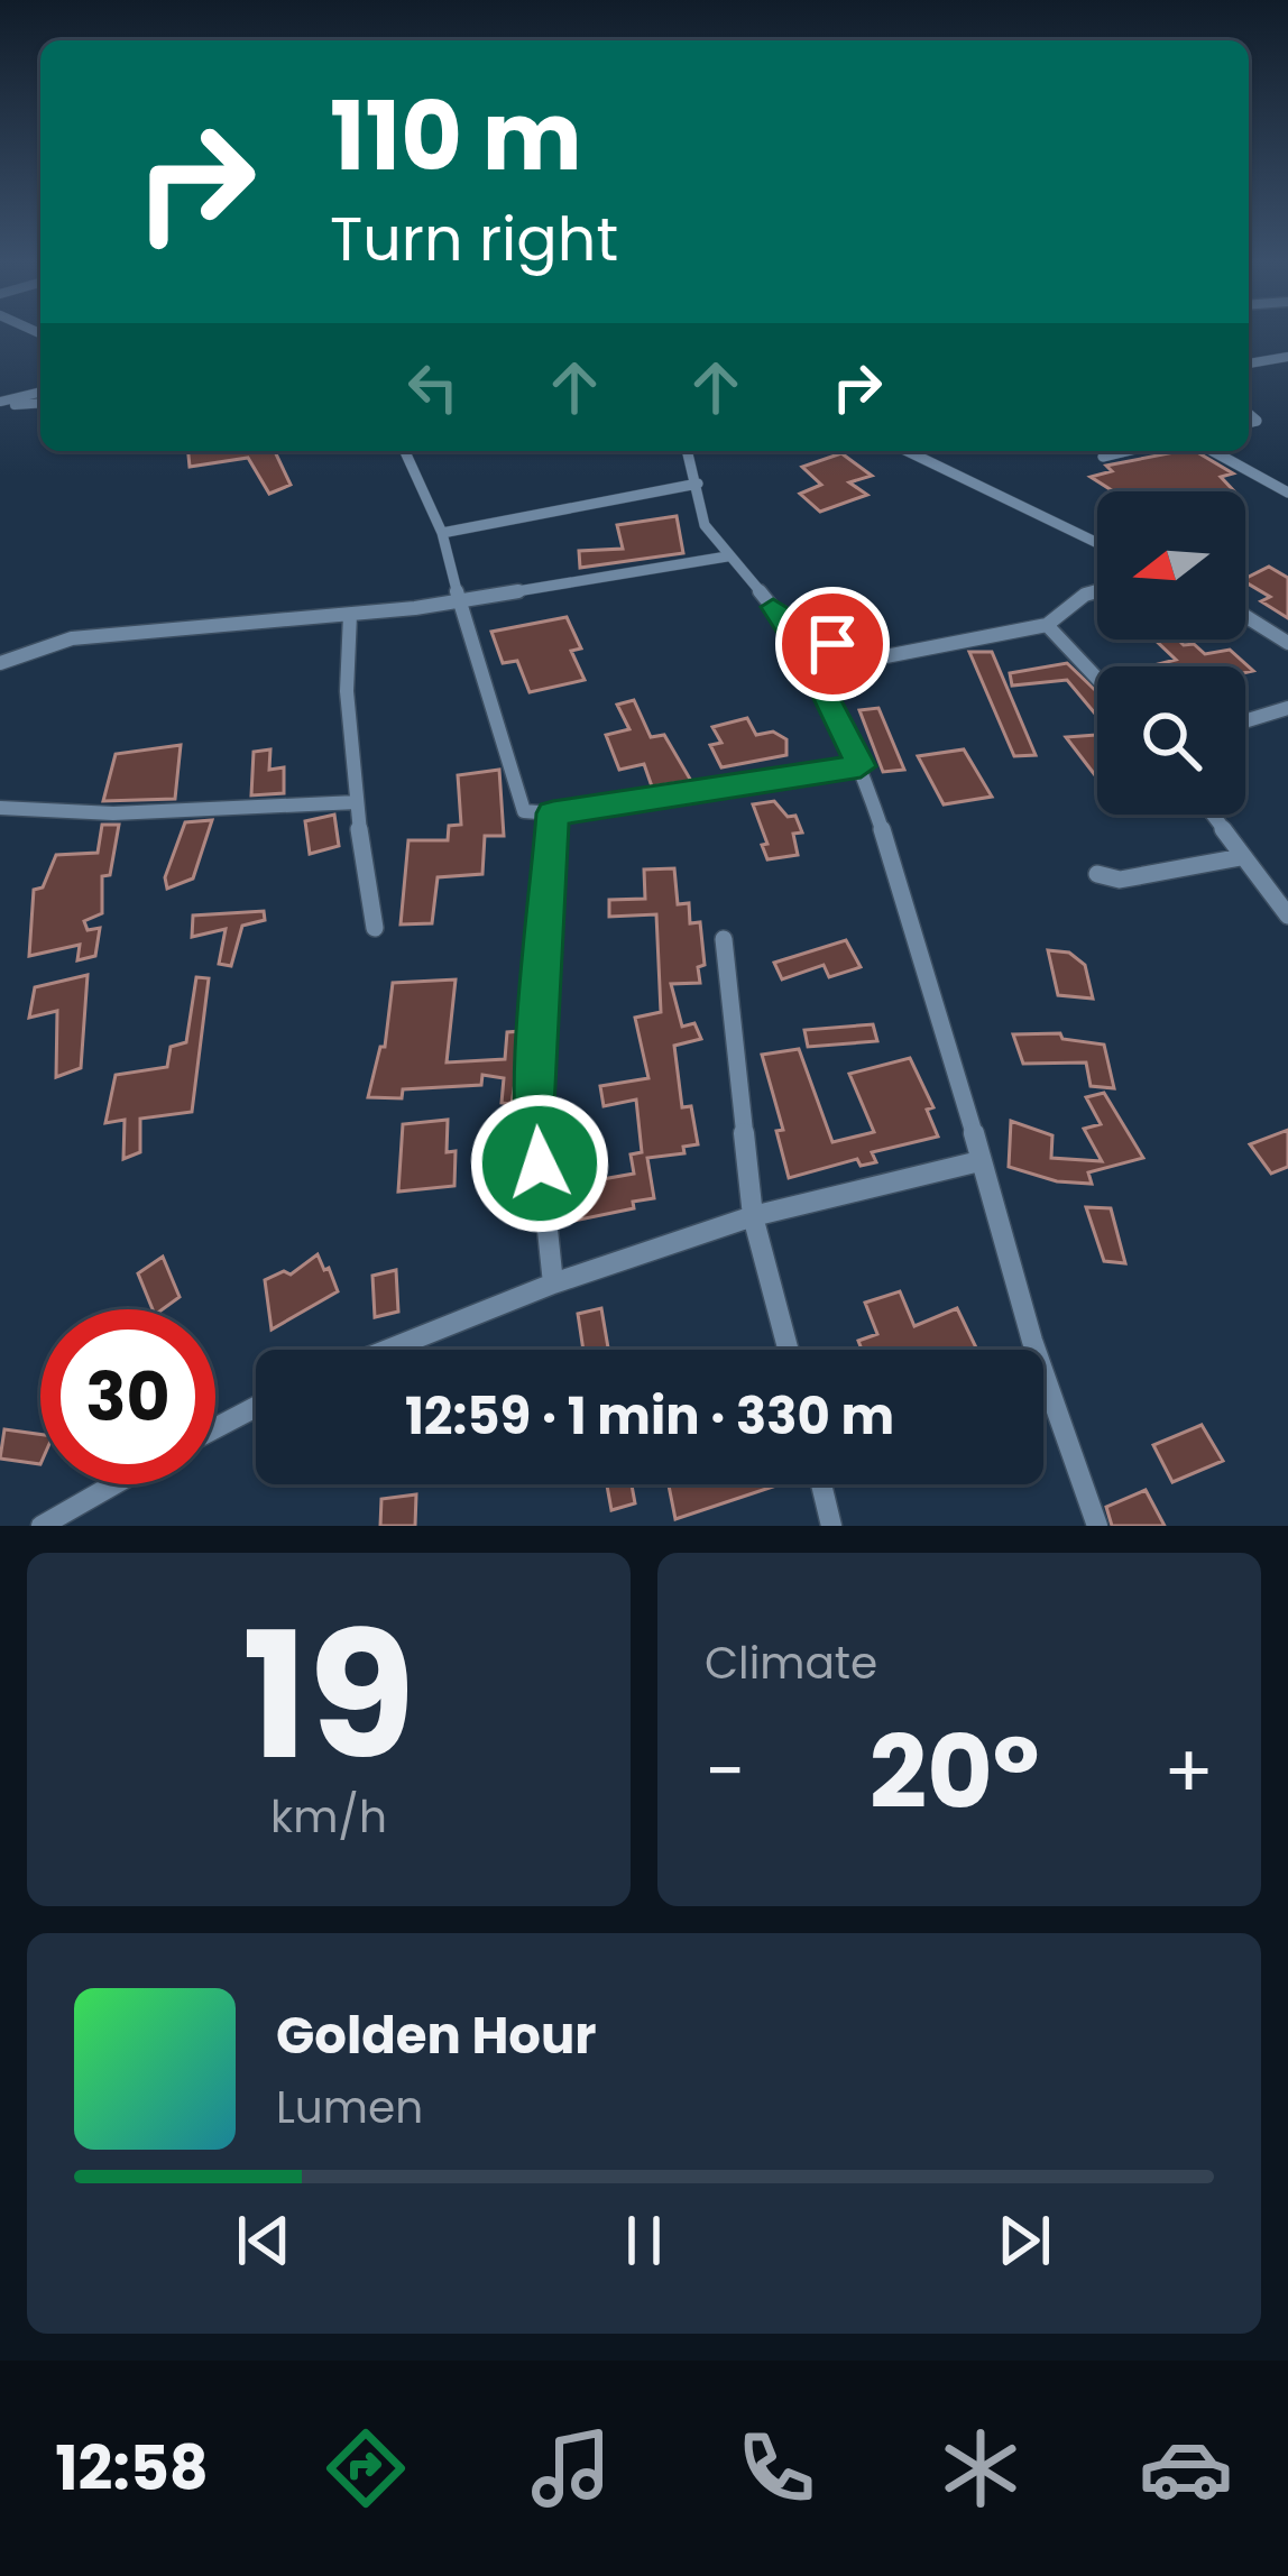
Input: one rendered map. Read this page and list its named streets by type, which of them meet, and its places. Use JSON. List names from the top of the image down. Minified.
{"north":"left","page":{"turn":["110 m","Turn right"],"limit":"30","trip":"12:59 · 1 min · 330 m","tile":[["19","km/h"],"Climate"],"heat":["−","20°","+"],"song":["Golden Hour","Lumen"],"tabs":"12:58"}}
